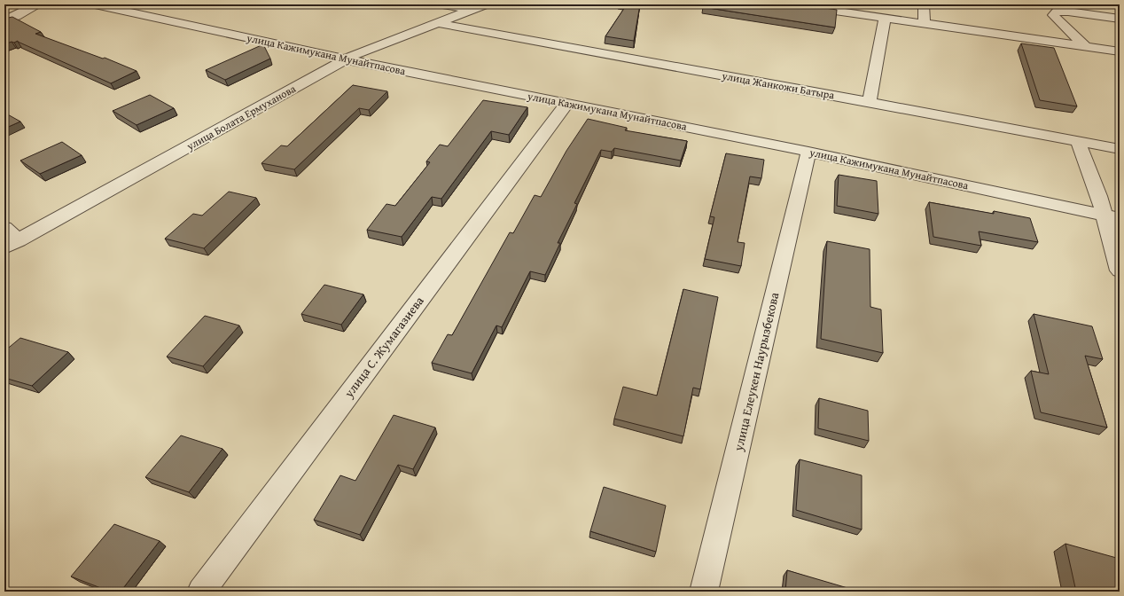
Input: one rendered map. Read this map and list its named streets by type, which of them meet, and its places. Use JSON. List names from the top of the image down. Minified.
{"streets":{"street":["улица Кажимукана Мунайтпасова","улица Жанкожи Батыра","улица Болата Ермуханова","улица С. Жумагазиева","улица Елеукен Наурызбекова"]},"crossings":[["улица Кажимукана Мунайтпасова","улица Болата Ермуханова"],["улица Кажимукана Мунайтпасова","улица С. Жумагазиева"],["улица Кажимукана Мунайтпасова","улица Елеукен Наурызбекова"],["улица Жанкожи Батыра","улица Болата Ермуханова"]]}
